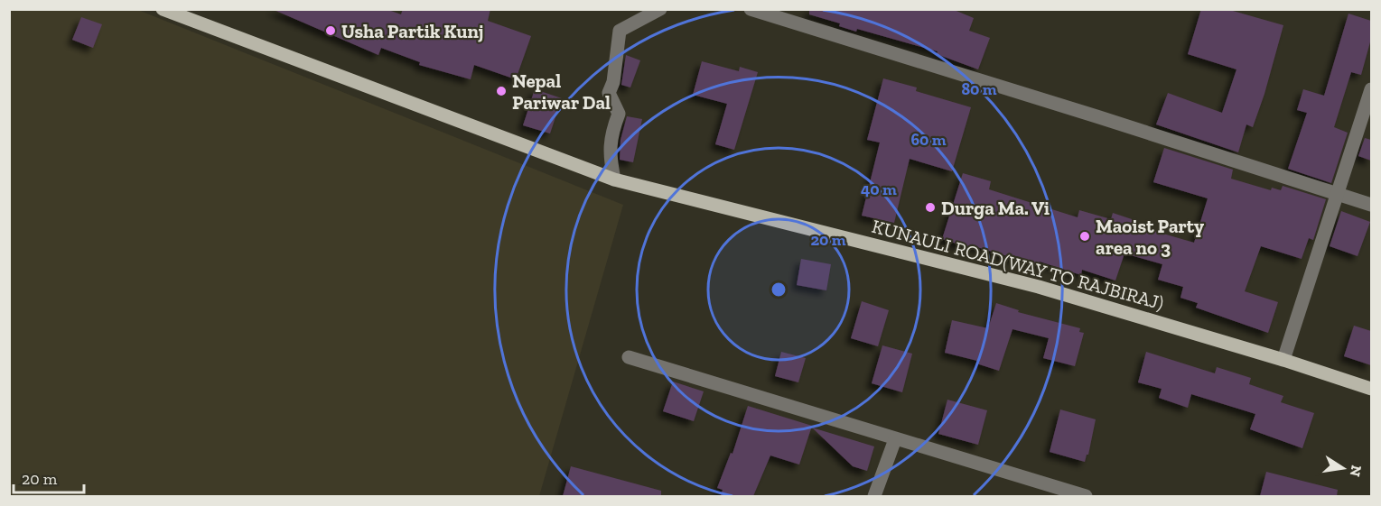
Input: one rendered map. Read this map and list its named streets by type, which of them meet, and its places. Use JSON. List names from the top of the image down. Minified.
{"streets":{"main road":["KUNAULI ROAD(WAY TO RAJBIRAJ)"]},"places":["Usha Partik Kunj","Nepal Pariwar Dal","Durga Ma. Vi","Maoist Party area no 3"],"scale_bar":"20 m","north":"right","rings":["80 m","60 m","40 m","20 m"]}
